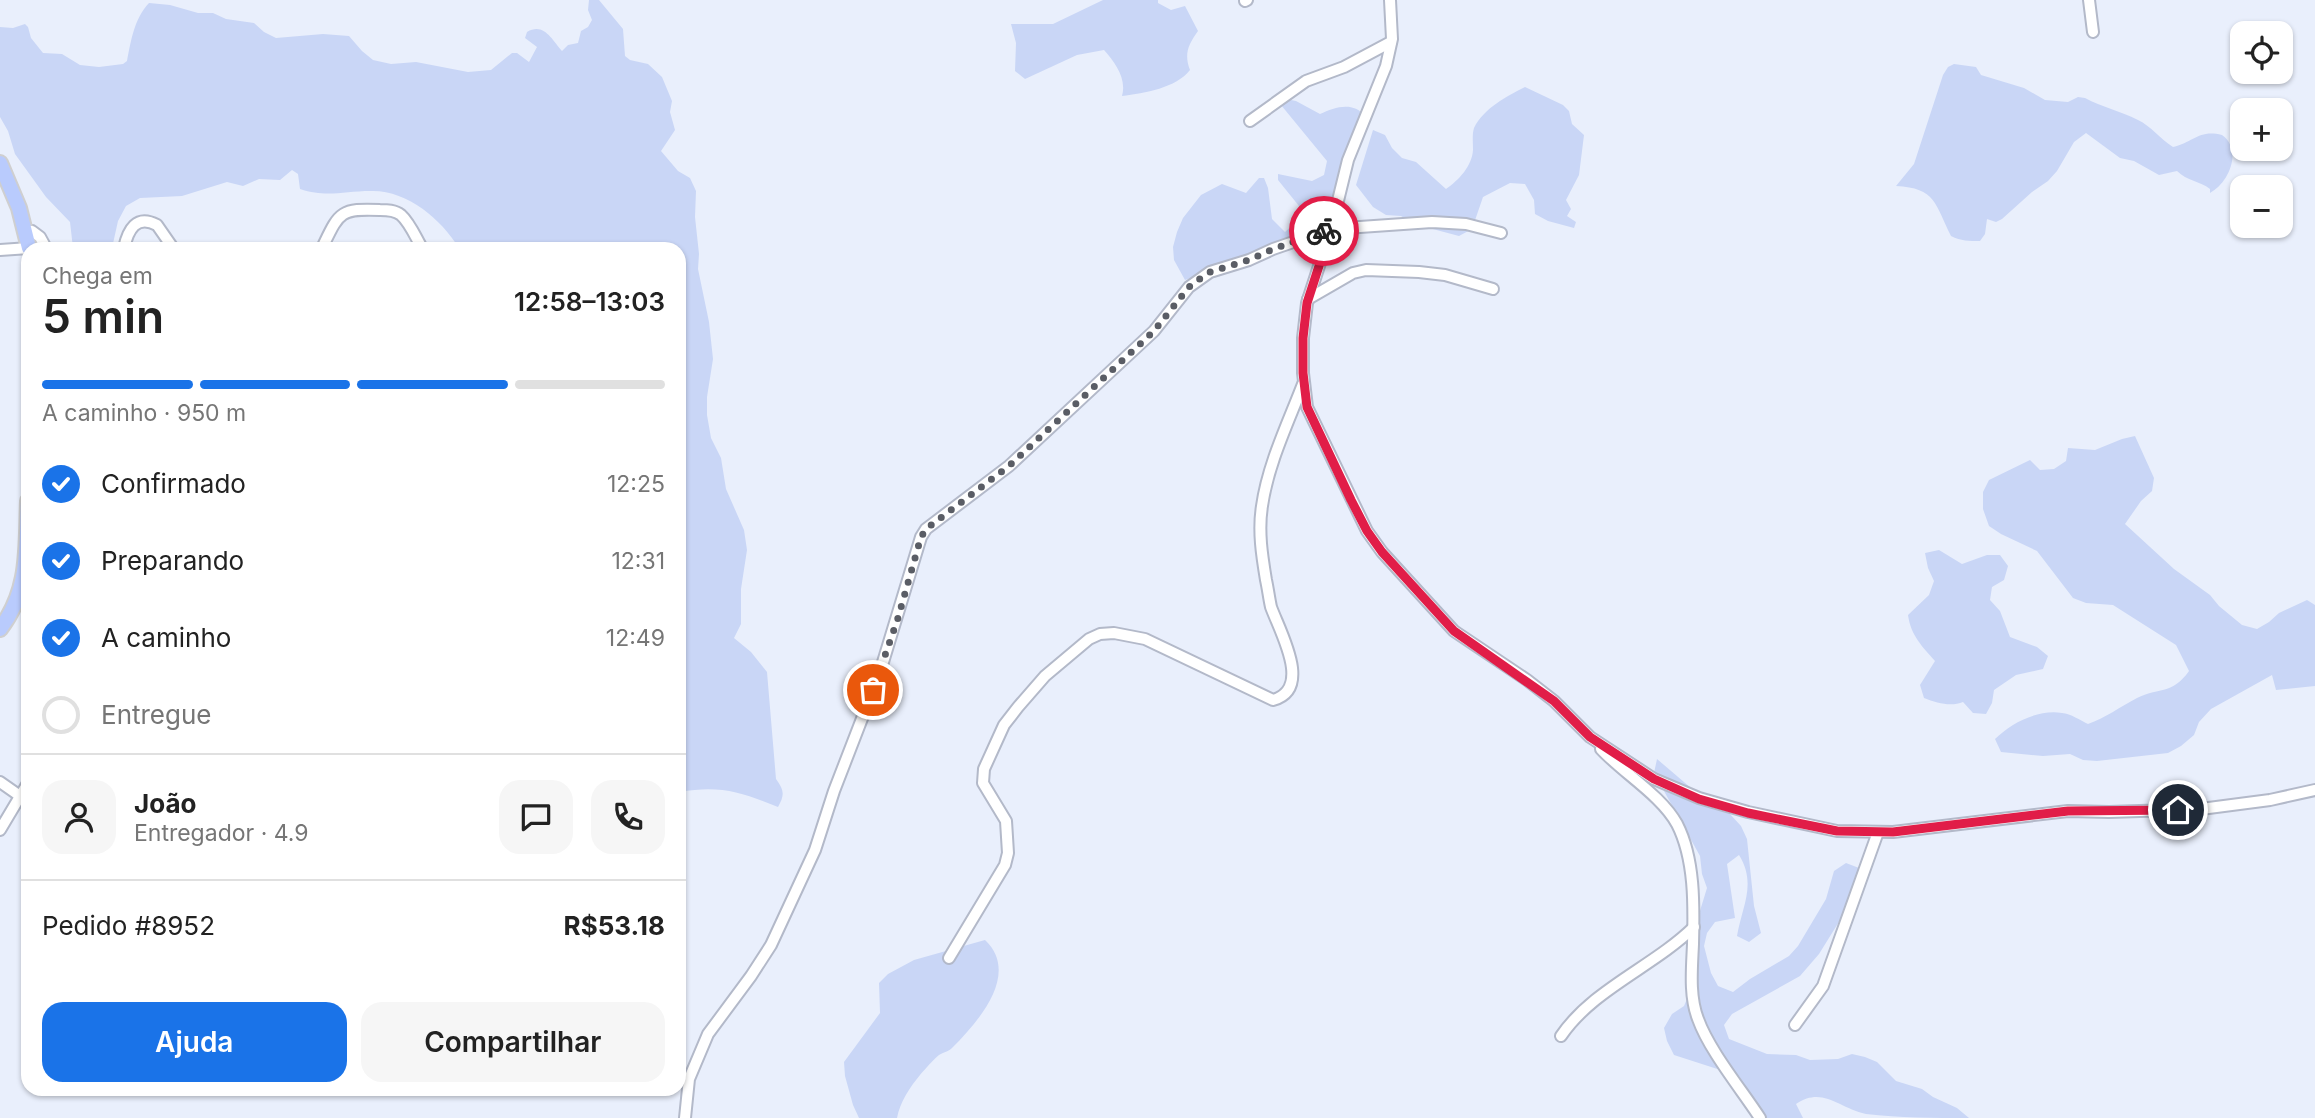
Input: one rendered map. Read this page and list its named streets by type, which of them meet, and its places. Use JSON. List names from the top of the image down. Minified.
{"page":{"map_buttons":["+","−"],"heading":["5 min","Chega em","12:58–13:03"],"panel":["João","Entregador · 4.9","Pedido #8952","R$53.18"],"bar":"A caminho · 950 m","list":[["Confirmado","12:25"],["Preparando","12:31"],["A caminho","12:49"],"Entregue"],"buttons":["Ajuda","Compartilhar"]}}
